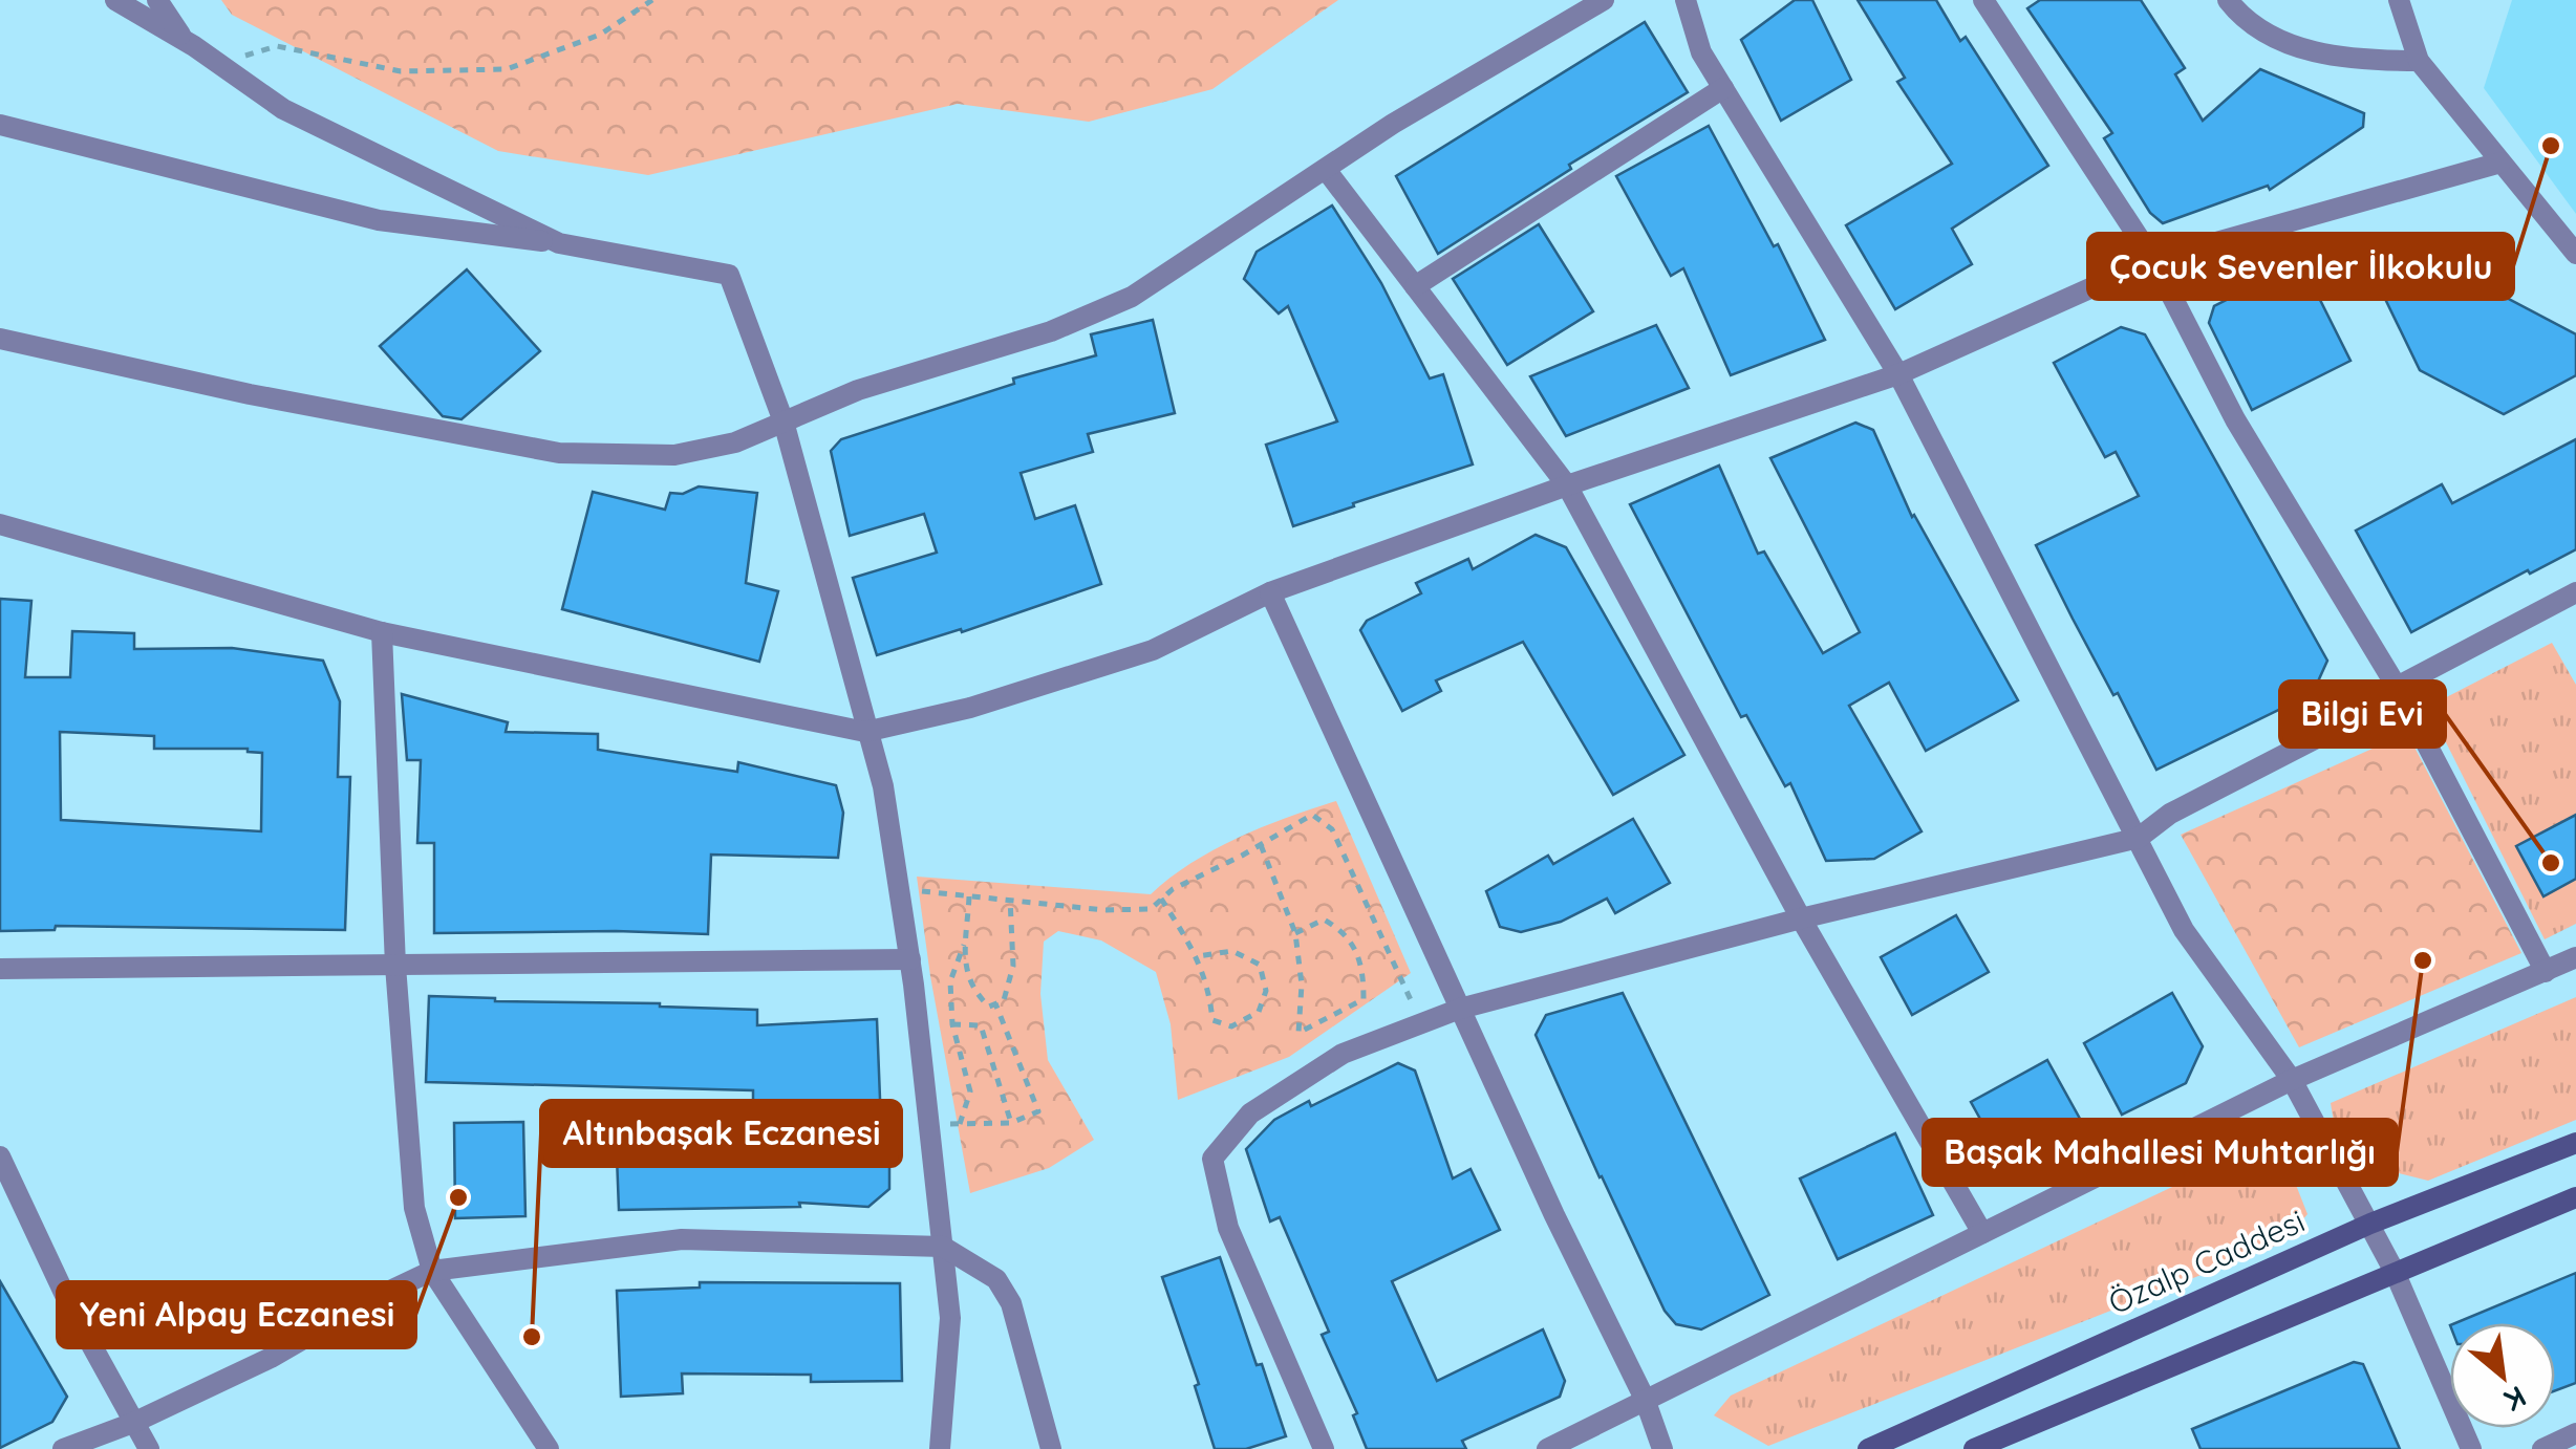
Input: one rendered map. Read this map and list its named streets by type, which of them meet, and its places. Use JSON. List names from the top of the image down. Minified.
{"streets":{"main road":["Özalp Caddesi"]},"places":["Çocuk Sevenler İlkokulu","Bilgi Evi","Başak Mahallesi Muhtarlığı","Yeni Alpay Eczanesi","Altınbaşak Eczanesi"],"north":"bottom right"}
